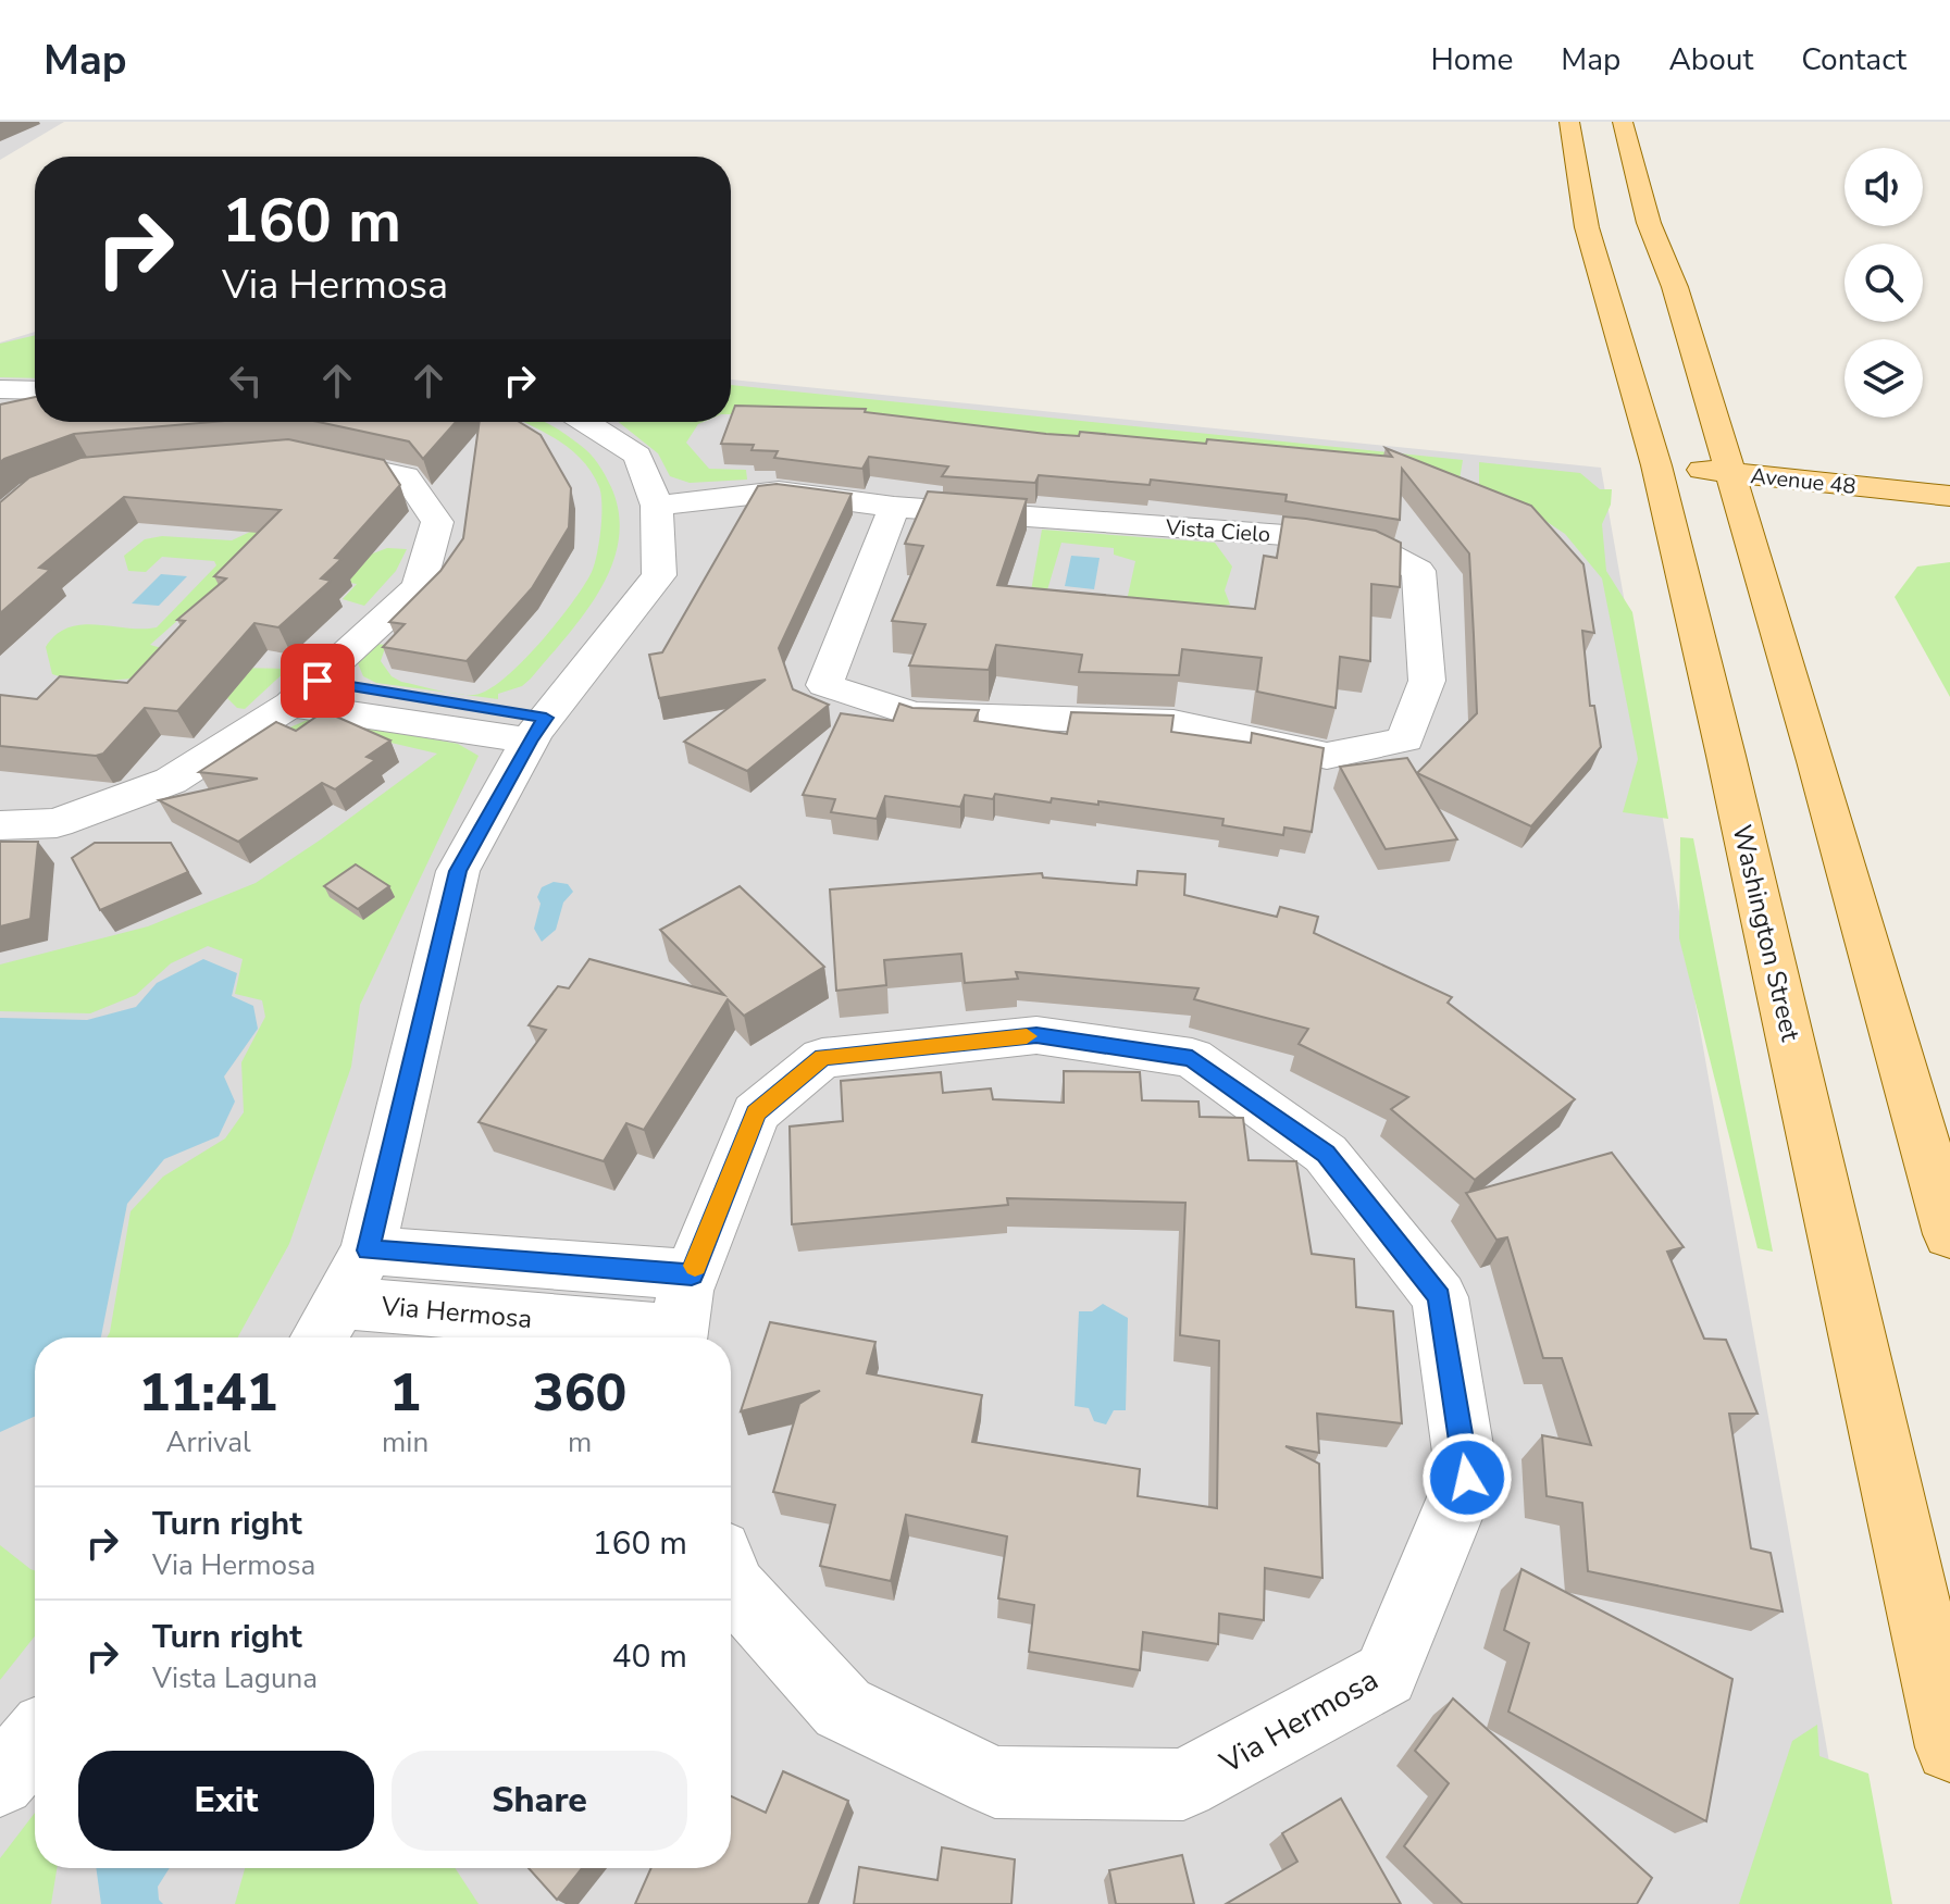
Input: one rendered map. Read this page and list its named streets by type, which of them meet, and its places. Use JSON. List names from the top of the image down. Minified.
{"streets":{"main road":["Avenue 48","Washington Street"],"street":["Vista Cielo","Via Hermosa"]},"page":{"header":"Map","nav":["Home","Map","About","Contact"],"turn":["160 m","Via Hermosa"],"eta":["11:41","Arrival","1","min","360","m"],"list":[{"name":"Turn right","note":"Via Hermosa","value":"160 m"},{"name":"Turn right","note":"Vista Laguna","value":"40 m"}],"buttons":["Exit","Share"]}}
